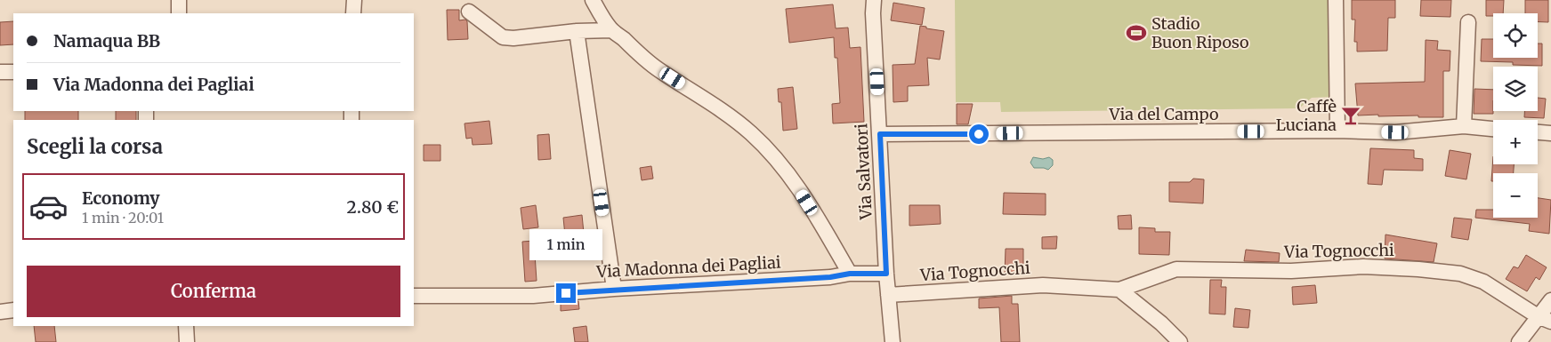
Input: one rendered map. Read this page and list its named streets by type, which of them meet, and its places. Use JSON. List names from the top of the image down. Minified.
{"streets":{"street":["Via del Campo","Via Salvatori","Via Tognocchi","Via Madonna dei Pagliai"]},"crossings":[["Via del Campo","Via Salvatori"],["Via Salvatori","Via Tognocchi"],["Via Salvatori","Via Madonna dei Pagliai"]],"places":{"sports":["Stadio Buon Riposo"],"bar":["Caffè Luciana"]},"page":{"map_buttons":["+","−"],"banner":["Namaqua BB","Via Madonna dei Pagliai"],"heading":"Scegli la corsa","list":[{"name":"Economy","note":"1 min · 20:01","value":"2.80 €"}],"bubble":"1 min","buttons":"Conferma"}}
